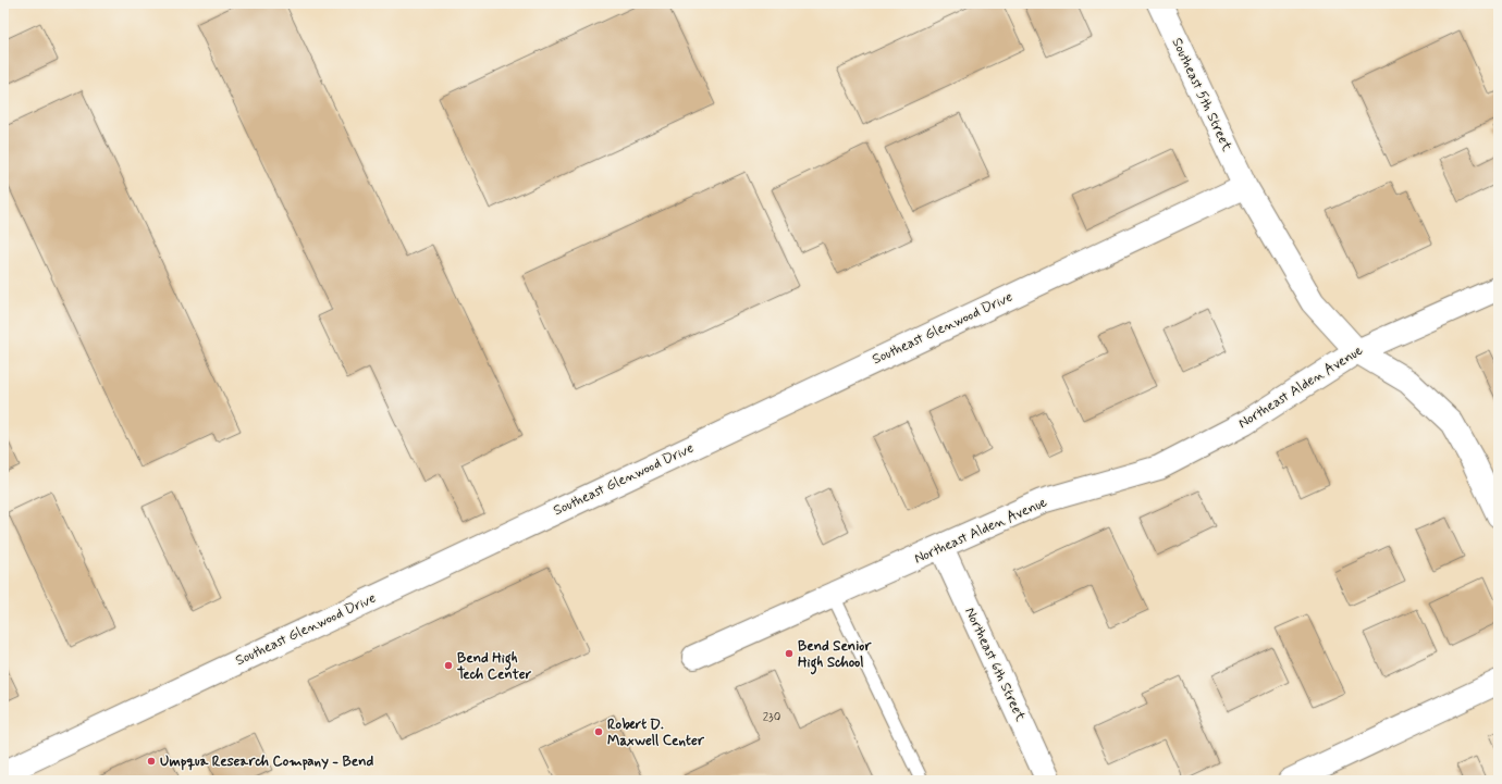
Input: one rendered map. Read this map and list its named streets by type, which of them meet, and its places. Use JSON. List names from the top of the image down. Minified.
{"streets":{"street":["Southeast 5th Street","Southeast Glenwood Drive","Northeast Alden Avenue","Northeast 6th Street"]},"crossings":[["Southeast 5th Street","Southeast Glenwood Drive"],["Southeast 5th Street","Northeast Alden Avenue"],["Northeast Alden Avenue","Northeast 6th Street"]],"places":["Bend Senior High School","Bend High Tech Center","Robert D. Maxwell Center","Umpqua Research Company - Bend"],"house_numbers":["230"]}
